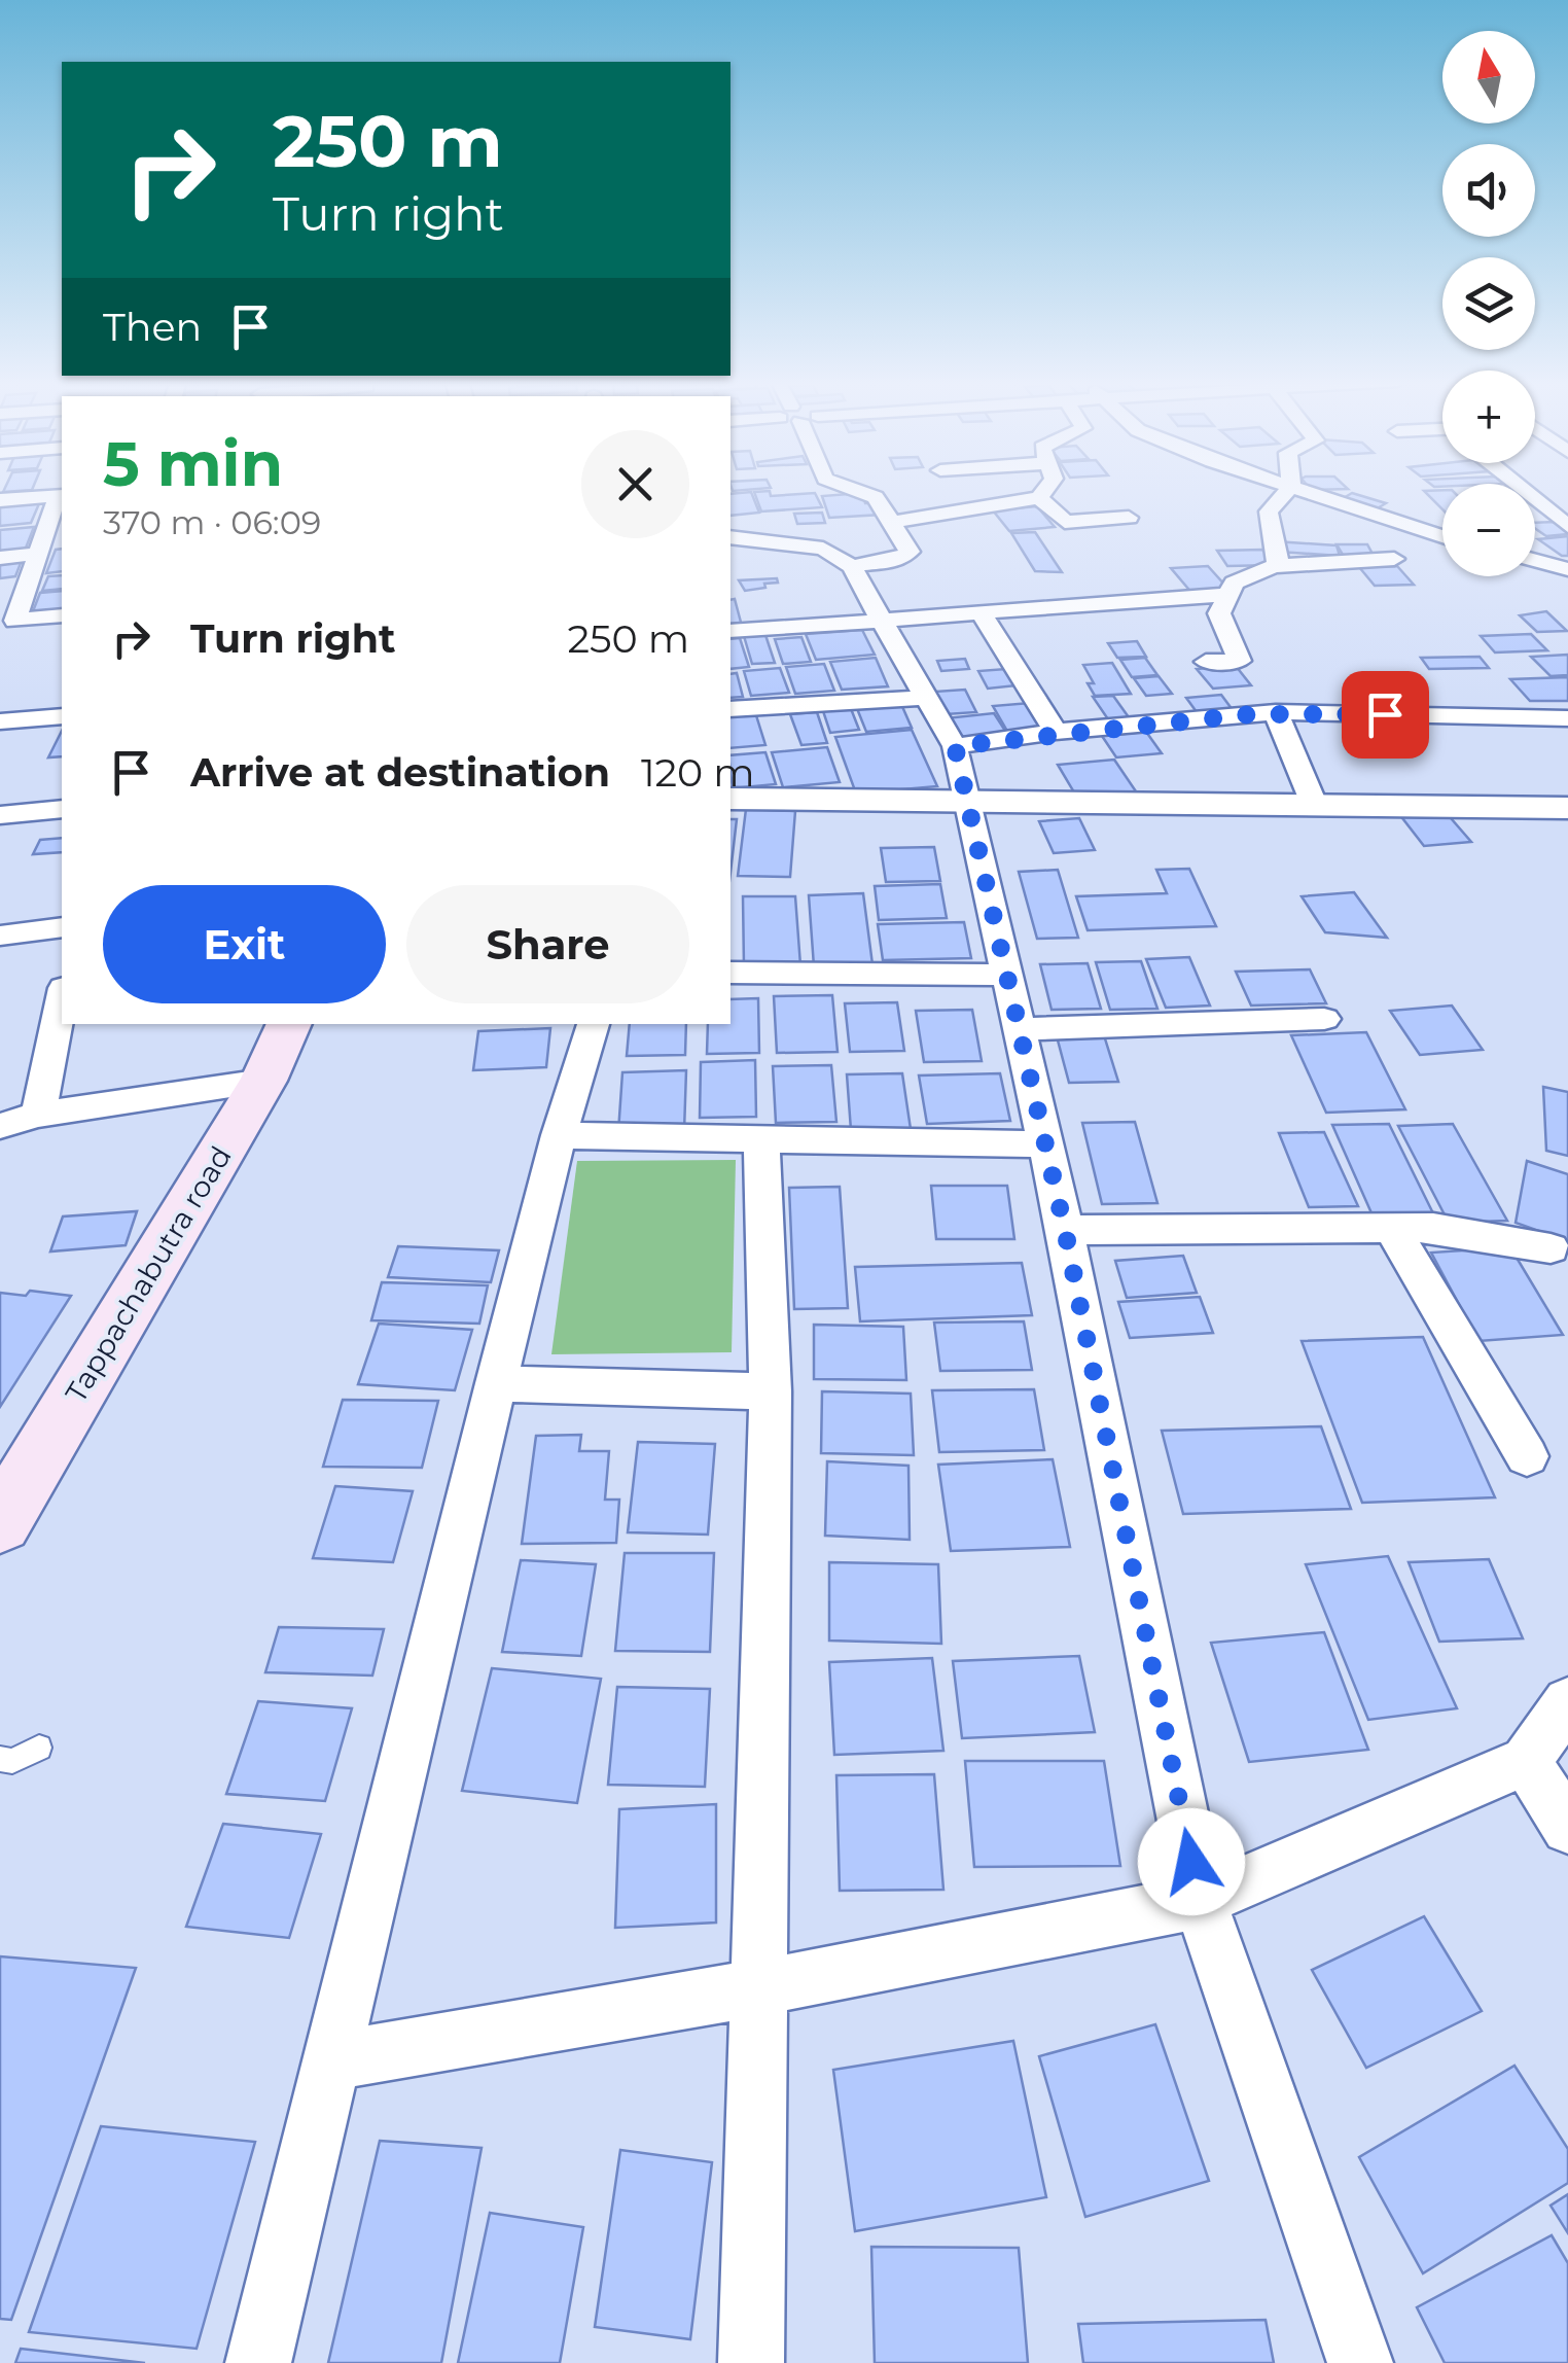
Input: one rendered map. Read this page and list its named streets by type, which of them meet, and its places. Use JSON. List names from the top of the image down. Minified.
{"streets":{"main road":["Tappachabutra road"]},"north":"top","page":{"map_buttons":["+","−"],"turn":["250 m","Turn right"],"then":"Then","heading":["5 min","370 m · 06:09"],"list":[{"name":"Turn right","value":"250 m"},{"name":"Arrive at destination","value":"120 m"}],"buttons":["Exit","Share"]}}
